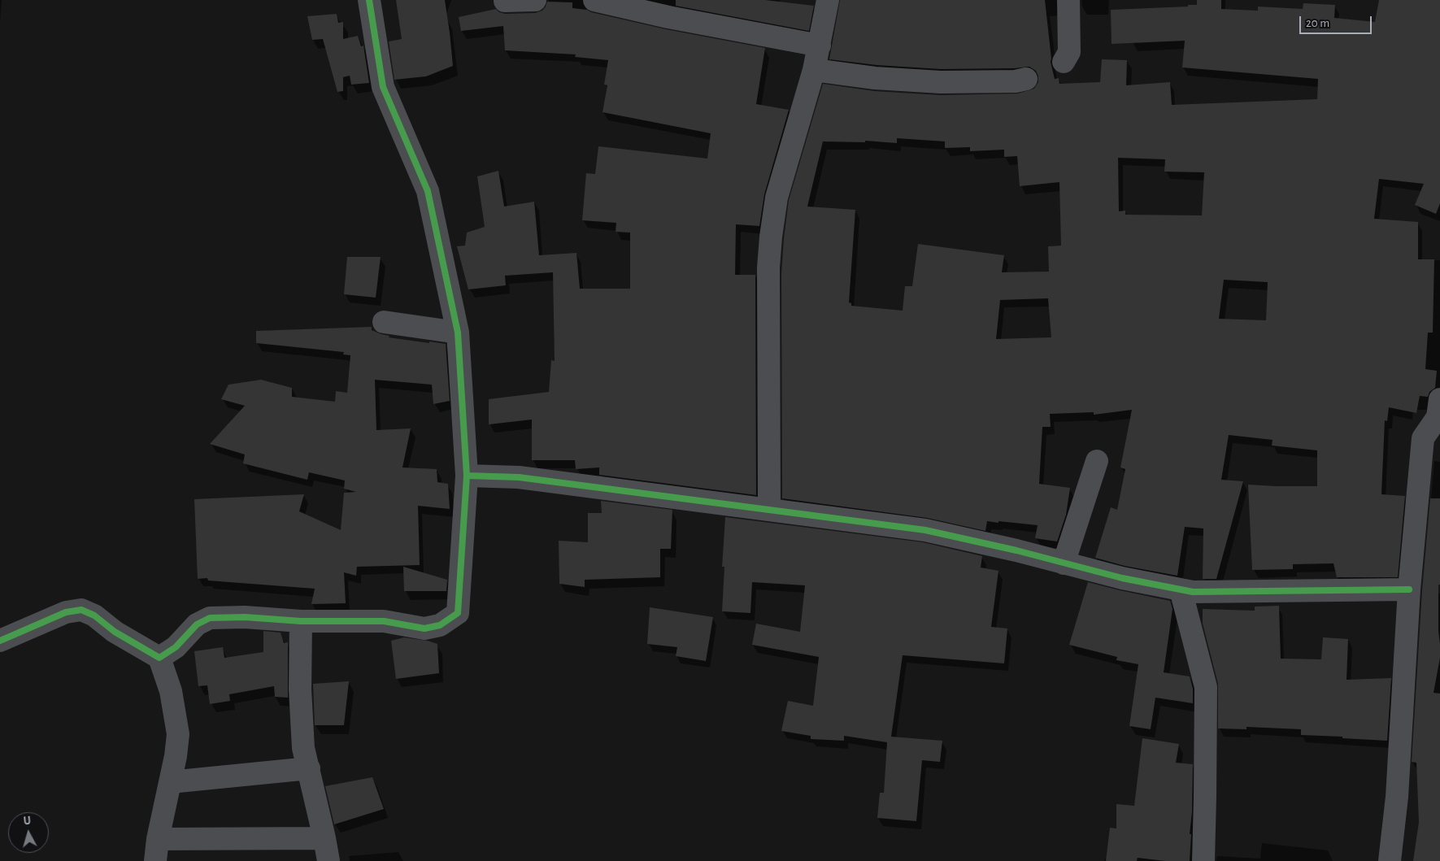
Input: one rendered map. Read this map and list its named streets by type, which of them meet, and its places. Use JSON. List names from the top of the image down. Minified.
{"scale_bar":"20 m","north":"top"}
